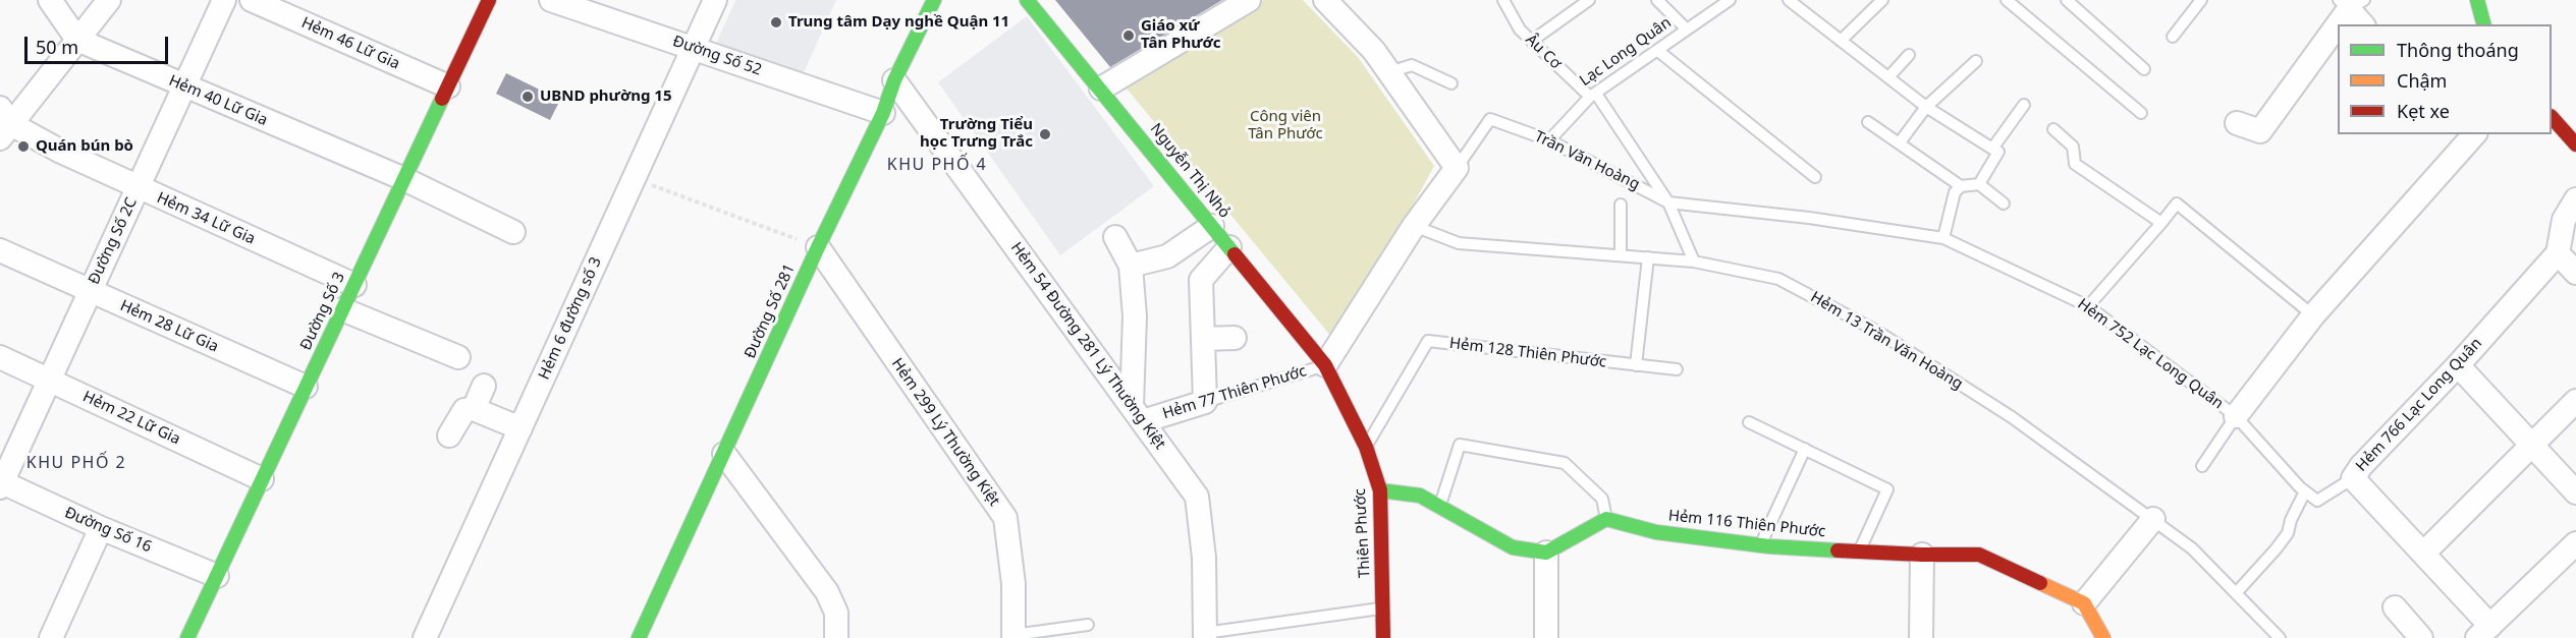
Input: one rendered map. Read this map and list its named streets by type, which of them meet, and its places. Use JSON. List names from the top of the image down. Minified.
{"streets":{"street":["Hẻm 46 Lữ Gia","Đường Số 52","Hẻm 40 Lữ Gia","Trần Văn Hoàng","Nguyễn Thị Nhỏ","Hẻm 34 Lữ Gia","Đường Số 2C","Đường Số 3","Đường Số 281","Hẻm 6 đường số 3","Hẻm 28 Lữ Gia","Hẻm 54 Đường 281 Lý Thường Kiệt","Hẻm 752 Lạc Long Quân","Hẻm 77 Thiên Phước","Hẻm 766 Lạc Long Quân","Hẻm 22 Lữ Gia","Hẻm 299 Lý Thường Kiệt","Hẻm 116 Thiên Phước","Đường Số 16","Thiên Phước"],"lane":["Âu Cơ","Lạc Long Quân","Hẻm 13 Trần Văn Hoàng","Hẻm 128 Thiên Phước"]},"crossings":[["Hẻm 46 Lữ Gia","Đường Số 3"],["Âu Cơ","Lạc Long Quân"],["Âu Cơ","Trần Văn Hoàng"],["Âu Cơ","Hẻm 752 Lạc Long Quân"],["Lạc Long Quân","Trần Văn Hoàng"],["Đường Số 52","Đường Số 281"],["Đường Số 52","Hẻm 6 đường số 3"],["Hẻm 40 Lữ Gia","Đường Số 2C"],["Hẻm 40 Lữ Gia","Đường Số 3"],["Trần Văn Hoàng","Nguyễn Thị Nhỏ"],["Trần Văn Hoàng","Hẻm 13 Trần Văn Hoàng"],["Trần Văn Hoàng","Hẻm 752 Lạc Long Quân"],["Trần Văn Hoàng","Hẻm 77 Thiên Phước"],["Trần Văn Hoàng","Thiên Phước"],["Nguyễn Thị Nhỏ","Hẻm 77 Thiên Phước"],["Nguyễn Thị Nhỏ","Thiên Phước"],["Hẻm 34 Lữ Gia","Đường Số 2C"],["Hẻm 34 Lữ Gia","Đường Số 3"],["Đường Số 2C","Hẻm 28 Lữ Gia"],["Đường Số 2C","Hẻm 22 Lữ Gia"],["Đường Số 2C","Đường Số 16"],["Đường Số 3","Hẻm 28 Lữ Gia"],["Đường Số 3","Hẻm 22 Lữ Gia"],["Đường Số 3","Đường Số 16"],["Đường Số 281","Hẻm 54 Đường 281 Lý Thường Kiệt"],["Đường Số 281","Hẻm 299 Lý Thường Kiệt"],["Hẻm 54 Đường 281 Lý Thường Kiệt","Hẻm 77 Thiên Phước"],["Hẻm 128 Thiên Phước","Thiên Phước"],["Hẻm 77 Thiên Phước","Thiên Phước"]],"districts":["KHU PHỐ 4","KHU PHỐ 2"],"parks":["Công viên Tân Phước"],"places":["Trung tâm Dạy nghề Quận 11","Giáo xứ Tân Phước","UBND phường 15","Trường Tiểu học Trưng Trắc","Quán bún bò"],"legend":["Thông thoáng","Chậm","Kẹt xe"],"scale_bar":"50 m"}
